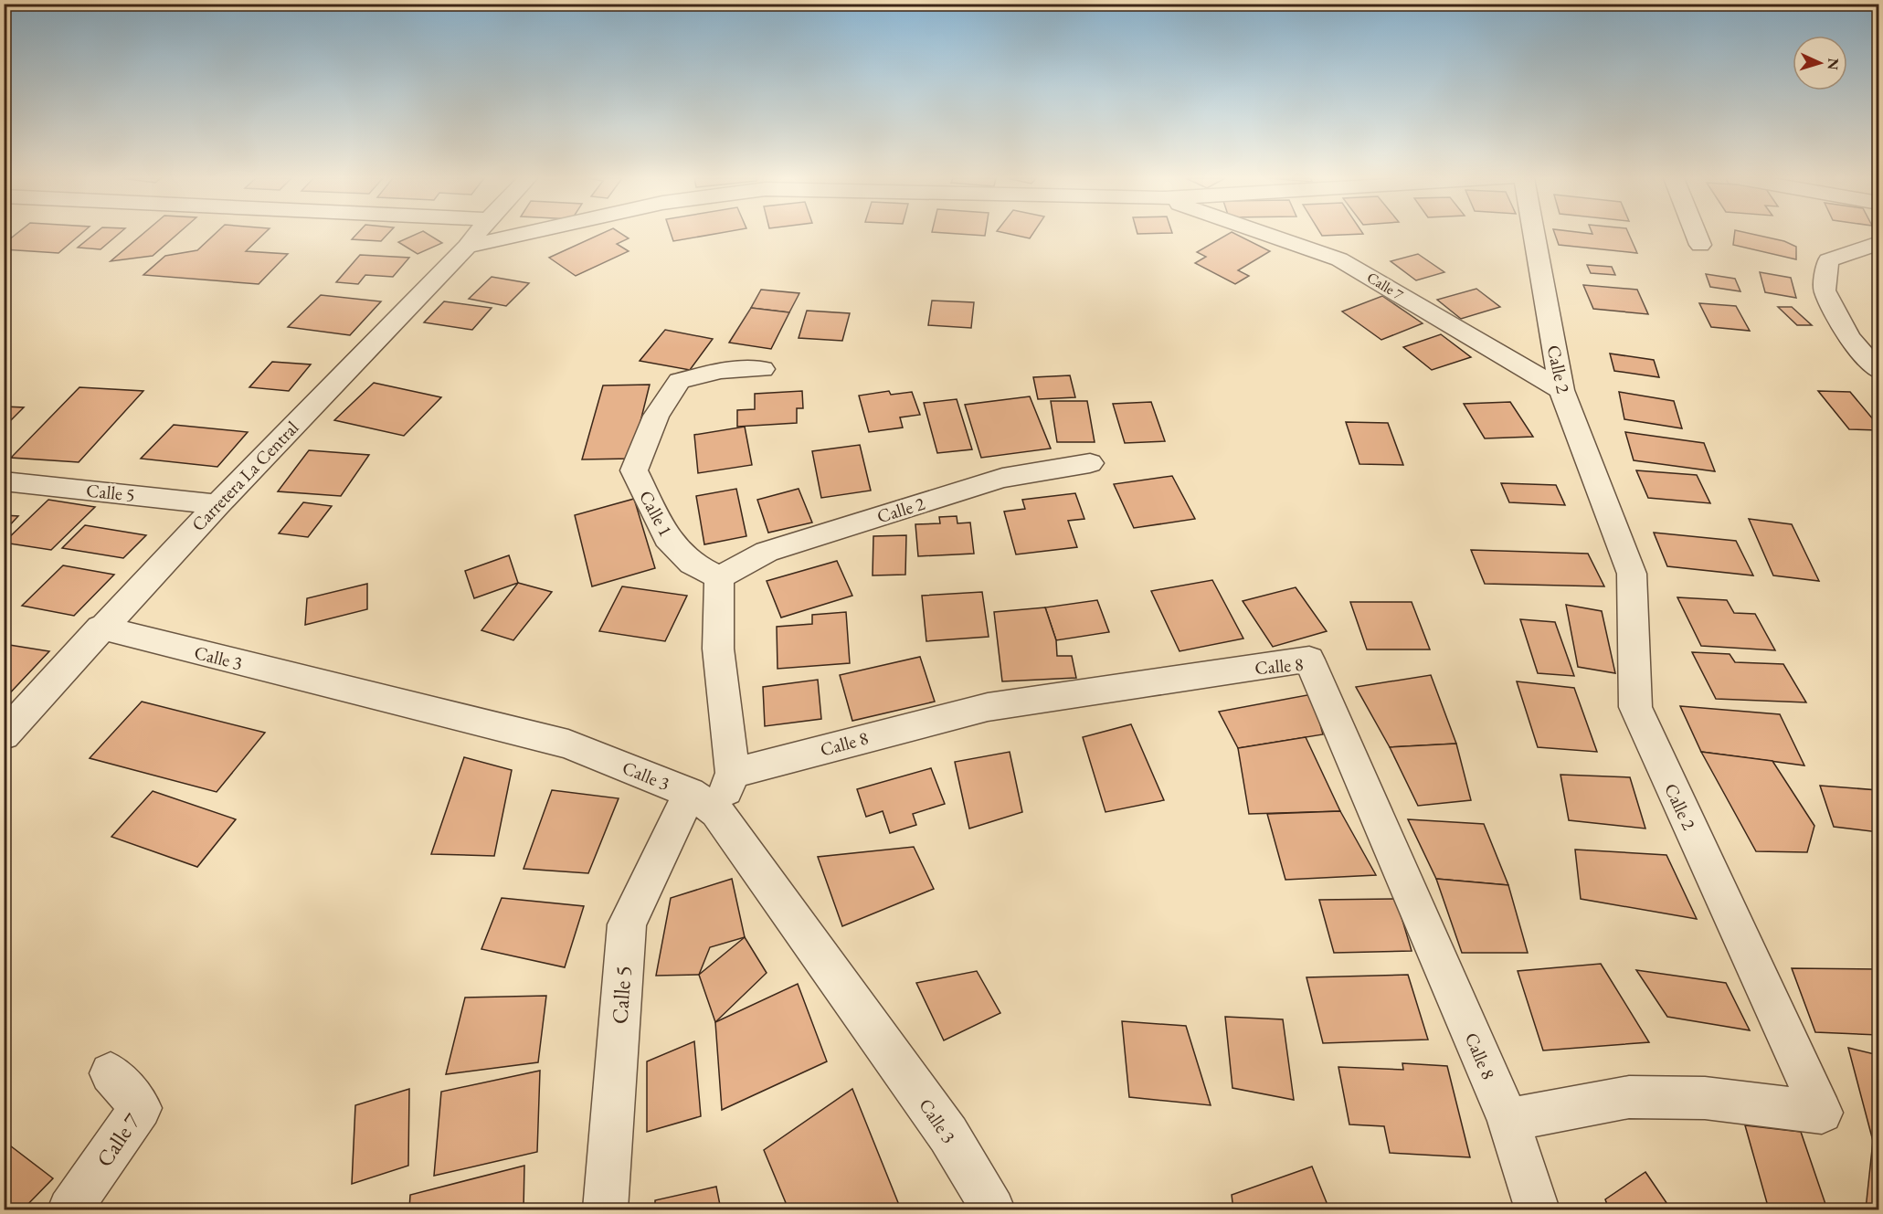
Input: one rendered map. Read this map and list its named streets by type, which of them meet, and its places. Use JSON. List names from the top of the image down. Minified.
{"streets":{"street":["Calle 7","Calle 2","Carretera La Central","Calle 5","Calle 1","Calle 3","Calle 8"]},"crossings":[["Calle 7","Calle 2"],["Calle 2","Calle 1"],["Calle 2","Calle 8"],["Carretera La Central","Calle 5"],["Carretera La Central","Calle 3"],["Calle 5","Calle 3"]],"north":"right"}
